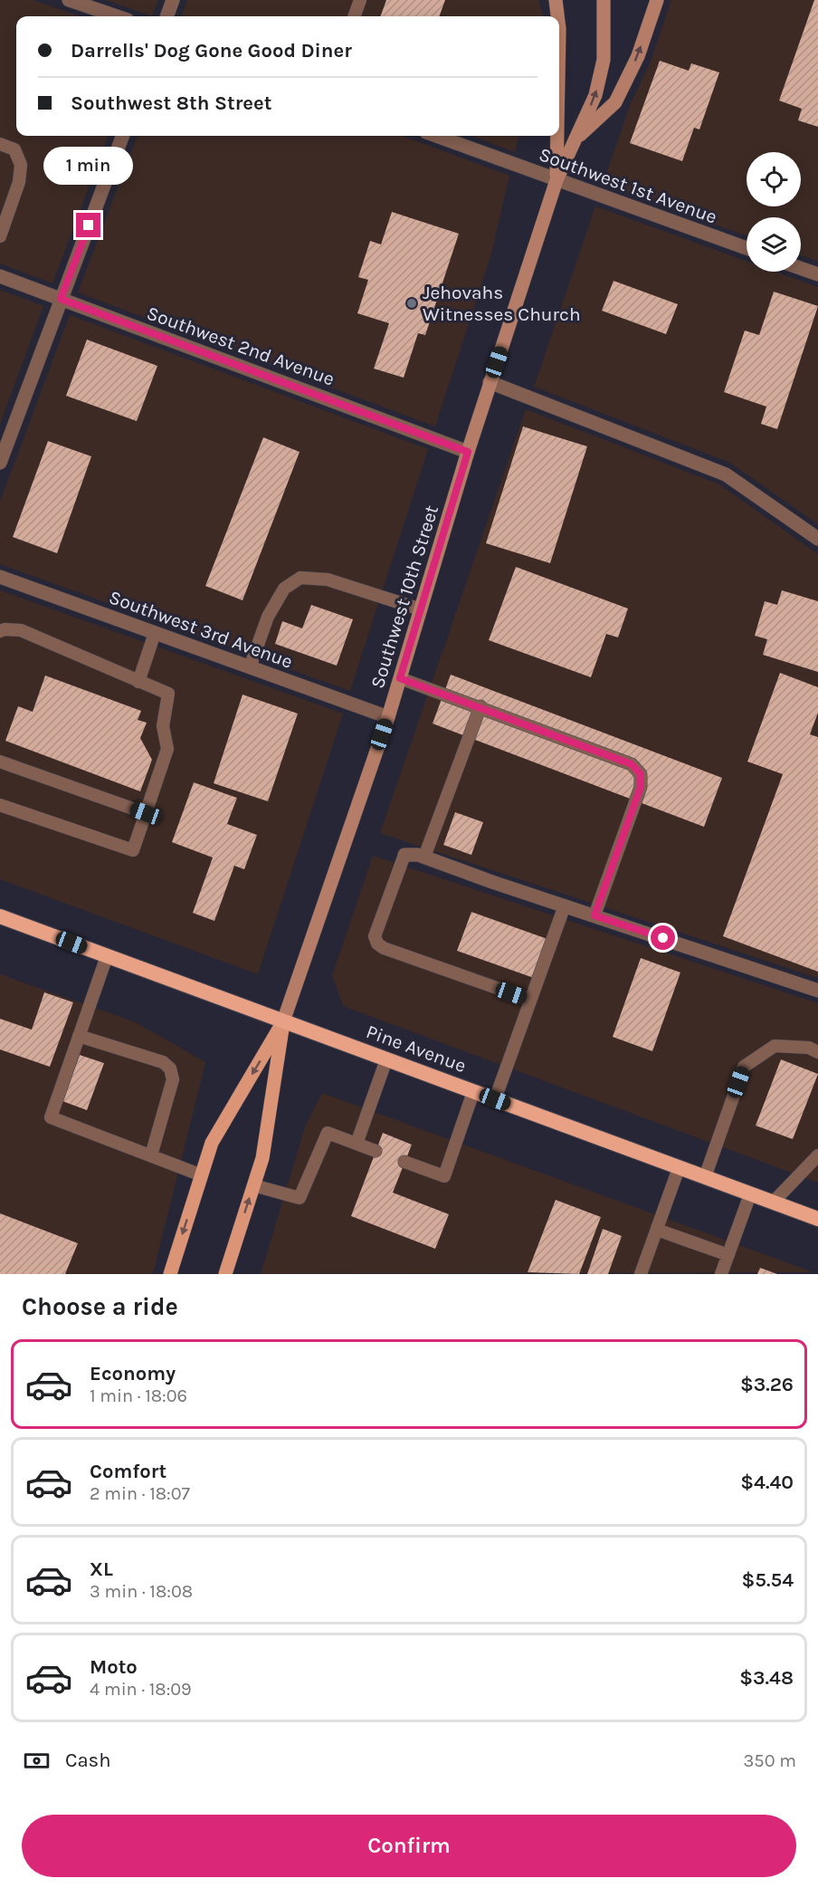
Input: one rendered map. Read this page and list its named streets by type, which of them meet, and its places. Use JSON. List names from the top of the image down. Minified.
{"streets":{"highway":["Pine Avenue"],"main road":["Southwest 10th Street"],"street":["Southwest 1st Avenue","Southwest 2nd Avenue","Southwest 3rd Avenue"]},"crossings":[["Southwest 1st Avenue","Southwest 10th Street"],["Southwest 2nd Avenue","Southwest 10th Street"],["Southwest 10th Street","Southwest 3rd Avenue"],["Southwest 10th Street","Pine Avenue"]],"places":["Jehovahs Witnesses Church"],"page":{"banner":["Darrells' Dog Gone Good Diner","Southwest 8th Street"],"bubble":"1 min","heading":"Choose a ride","list":[{"name":"Economy","note":"1 min · 18:06","value":"$3.26"},{"name":"Comfort","note":"2 min · 18:07","value":"$4.40"},{"name":"XL","note":"3 min · 18:08","value":"$5.54"},{"name":"Moto","note":"4 min · 18:09","value":"$3.48"}],"pay":["Cash","350 m"],"buttons":"Confirm"}}
